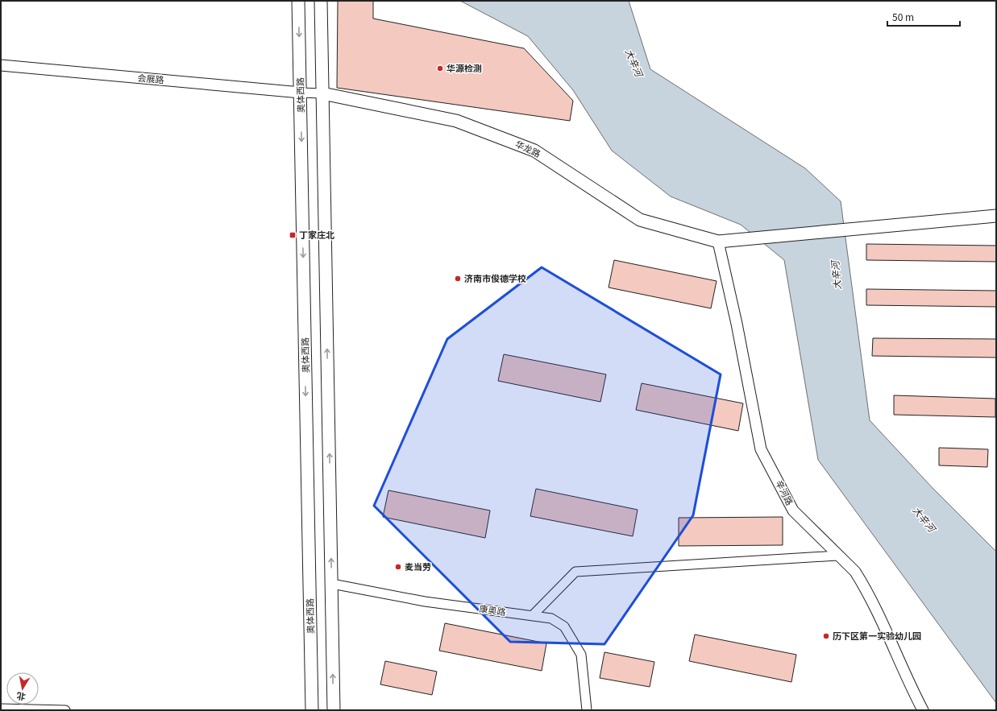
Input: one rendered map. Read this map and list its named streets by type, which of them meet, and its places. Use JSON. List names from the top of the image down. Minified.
{"streets":{"main road":["奥体西路","华龙路"],"street":["会展路","辛河路","康奥路"]},"crossings":[["会展路","奥体西路"],["华龙路","辛河路"]],"water":["大辛河"],"places":{"other":["华源检测","济南市俊德学校","麦当劳","历下区第一实验幼儿园"],"transit":["丁家庄北"]},"scale_bar":"50 m","north":"bottom"}
